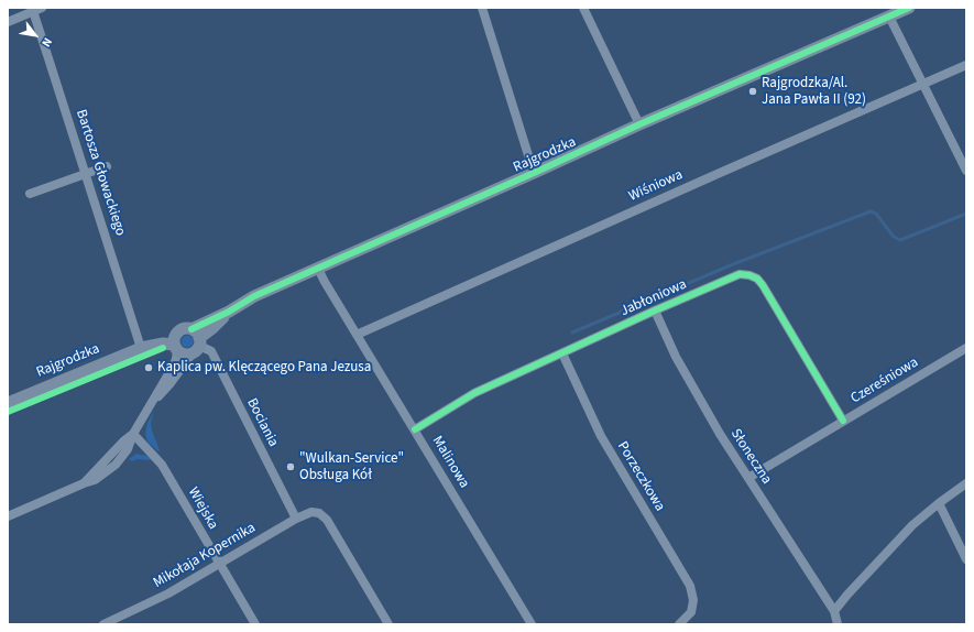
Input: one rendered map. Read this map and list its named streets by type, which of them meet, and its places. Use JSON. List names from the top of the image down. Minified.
{"streets":{"street":["Rajgrodzka","Bartosza Głowackiego","Wiśniowa","Jabłoniowa","Czereśniowa","Bociania","Słoneczna","Malinowa","Porzeczkowa","Wiejska","Mikołaja Kopernika"]},"crossings":[["Rajgrodzka","Bartosza Głowackiego"],["Rajgrodzka","Bociania"],["Rajgrodzka","Malinowa"],["Wiśniowa","Malinowa"],["Jabłoniowa","Czereśniowa"],["Jabłoniowa","Słoneczna"],["Jabłoniowa","Malinowa"],["Jabłoniowa","Porzeczkowa"],["Czereśniowa","Słoneczna"],["Bociania","Mikołaja Kopernika"],["Wiejska","Mikołaja Kopernika"]],"places":["Rajgrodzka/Al. Jana Pawła II (92)","Kaplica pw. Klęczącego Pana Jezusa","\"Wulkan-Service\" Obsługa Kół"],"north":"bottom right"}
